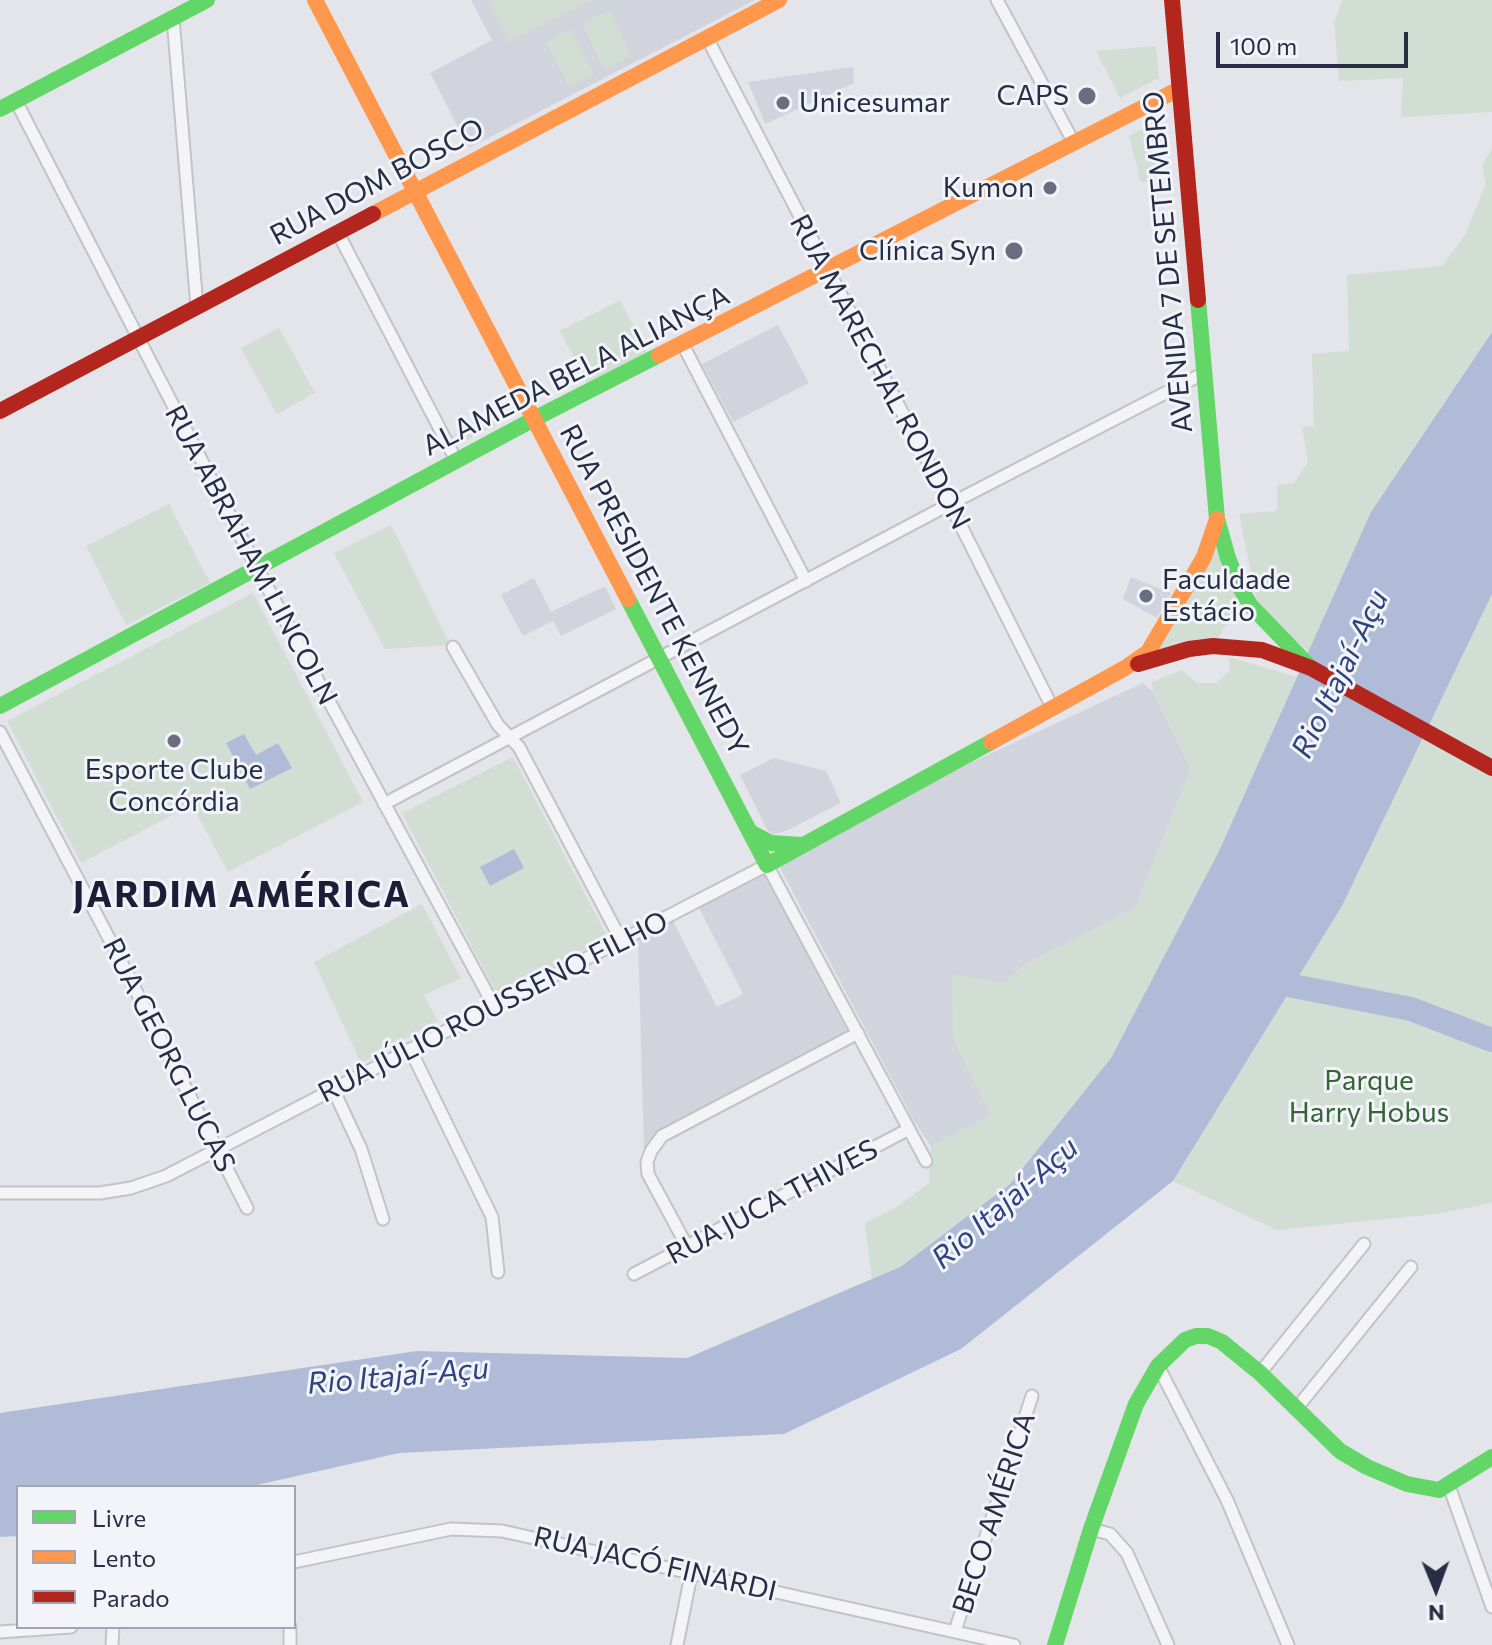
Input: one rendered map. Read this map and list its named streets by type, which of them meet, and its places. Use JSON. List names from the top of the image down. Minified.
{"streets":{"street":["RUA DOM BOSCO","AVENIDA 7 DE SETEMBRO","ALAMEDA BELA ALIANÇA","RUA MARECHAL RONDON","RUA ABRAHAM LINCOLN","RUA PRESIDENTE KENNEDY","RUA JÚLIO ROUSSENQ FILHO","RUA GEORG LUCAS","RUA JUCA THIVES","BECO AMÉRICA","RUA JACÓ FINARDI"]},"crossings":[["RUA DOM BOSCO","RUA MARECHAL RONDON"],["RUA DOM BOSCO","RUA ABRAHAM LINCOLN"],["RUA DOM BOSCO","RUA PRESIDENTE KENNEDY"],["AVENIDA 7 DE SETEMBRO","ALAMEDA BELA ALIANÇA"],["ALAMEDA BELA ALIANÇA","RUA MARECHAL RONDON"],["ALAMEDA BELA ALIANÇA","RUA ABRAHAM LINCOLN"],["ALAMEDA BELA ALIANÇA","RUA PRESIDENTE KENNEDY"],["RUA ABRAHAM LINCOLN","RUA JÚLIO ROUSSENQ FILHO"],["RUA PRESIDENTE KENNEDY","RUA JÚLIO ROUSSENQ FILHO"],["RUA PRESIDENTE KENNEDY","RUA JUCA THIVES"],["RUA JÚLIO ROUSSENQ FILHO","RUA GEORG LUCAS"],["BECO AMÉRICA","RUA JACÓ FINARDI"]],"districts":["JARDIM AMÉRICA"],"water":["Rio Itajaí-Açu"],"parks":["Parque Harry Hobus"],"places":["CAPS","Unicesumar","Kumon","Clínica Syn","Faculdade Estácio","Esporte Clube Concórdia"],"legend":["Livre","Lento","Parado"],"scale_bar":"100 m","north":"bottom"}
